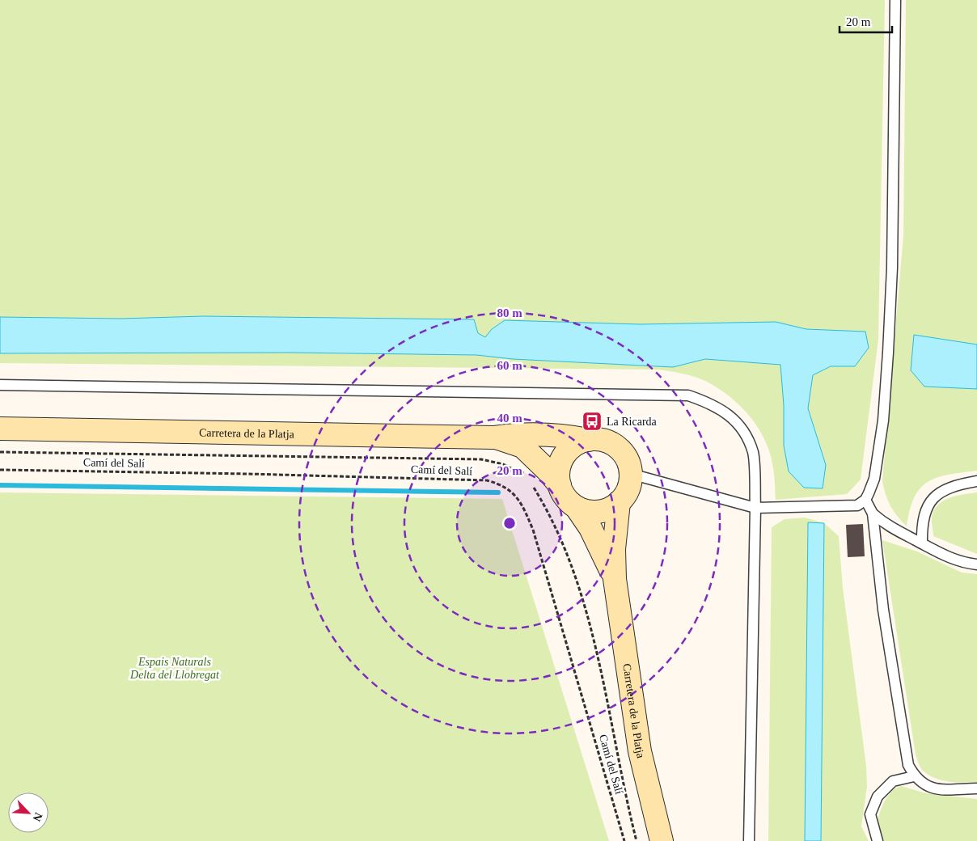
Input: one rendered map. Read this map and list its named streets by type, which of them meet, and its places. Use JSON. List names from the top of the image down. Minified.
{"streets":{"street":["Carretera de la Platja"],"path":["Camí del Salí"]},"parks":["Espais Naturals Delta del Llobregat"],"places":{"bus stop":["La Ricarda"]},"scale_bar":"20 m","north":"bottom right","rings":["80 m","60 m","40 m","20 m"]}
